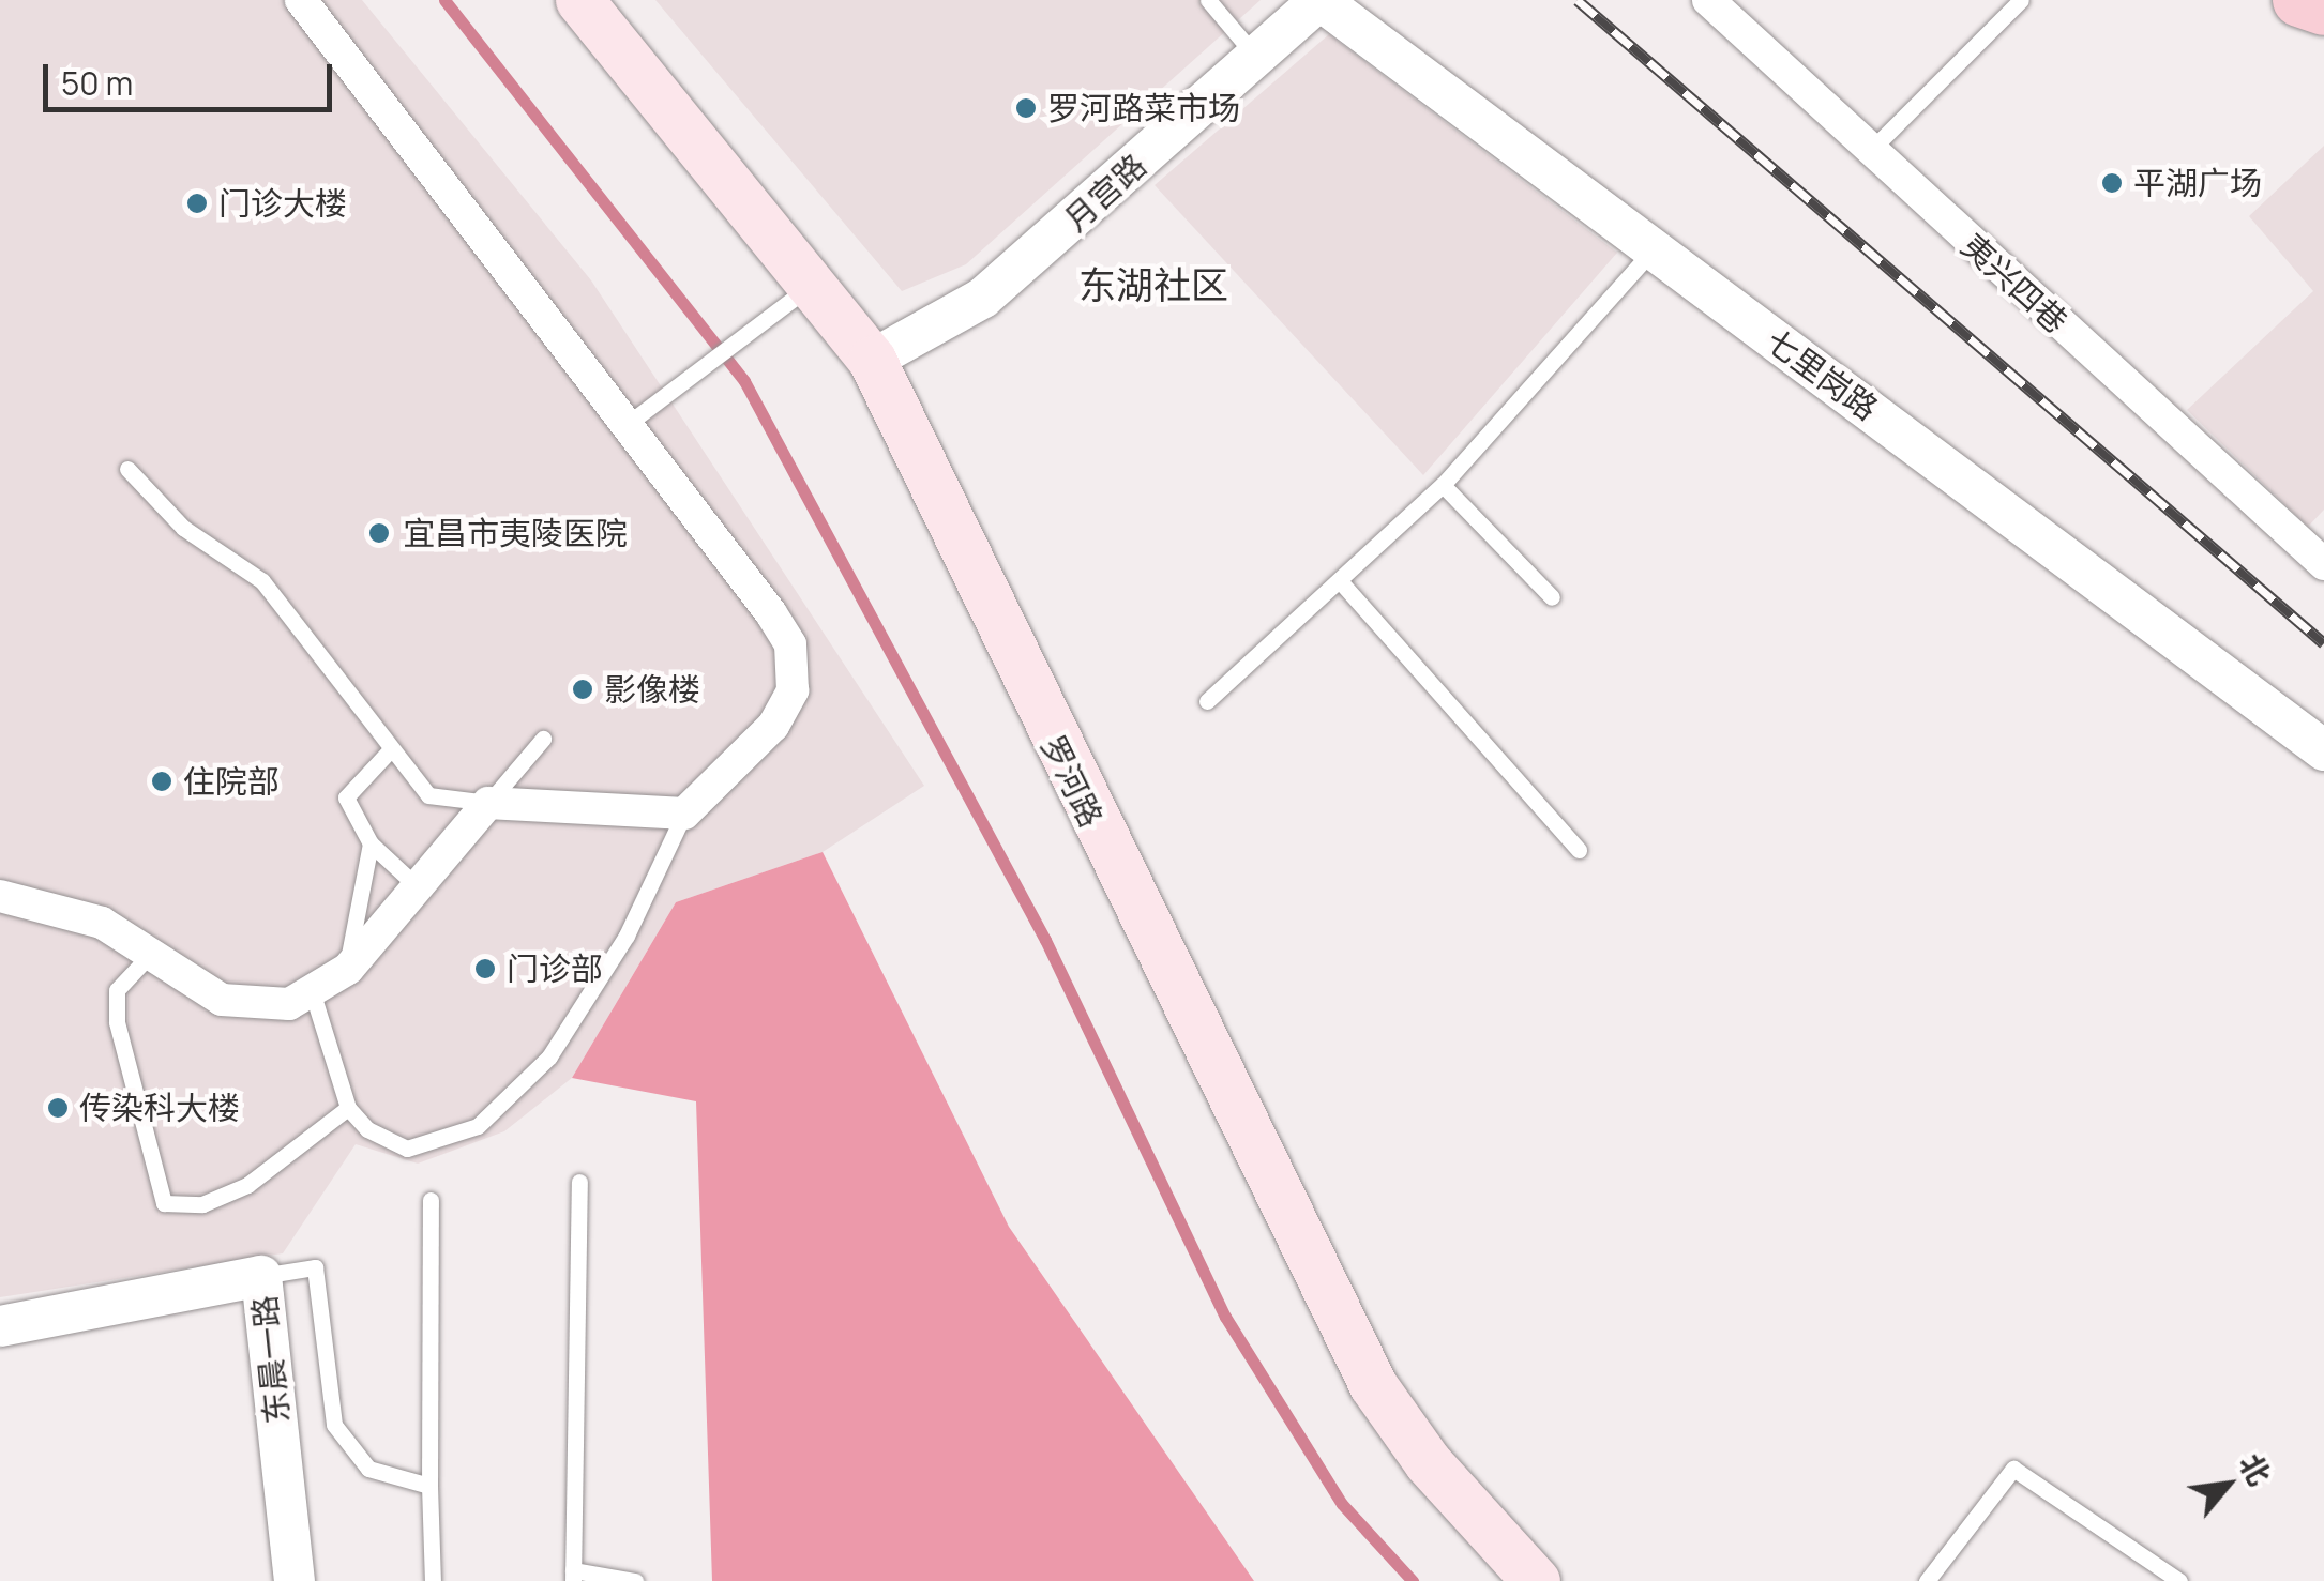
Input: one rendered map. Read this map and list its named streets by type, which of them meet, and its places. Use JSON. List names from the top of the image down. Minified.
{"streets":{"main road":["罗河路"],"street":["月宫路","夷兴四巷","七里岗路","东晨一路"]},"crossings":[["月宫路","七里岗路"],["月宫路","罗河路"]],"districts":["东湖社区"],"places":["罗河路菜市场","平湖广场","门诊大楼","宜昌市夷陵医院","影像楼","住院部","门诊部","传染科大楼"],"scale_bar":"50 m","north":"top right"}
